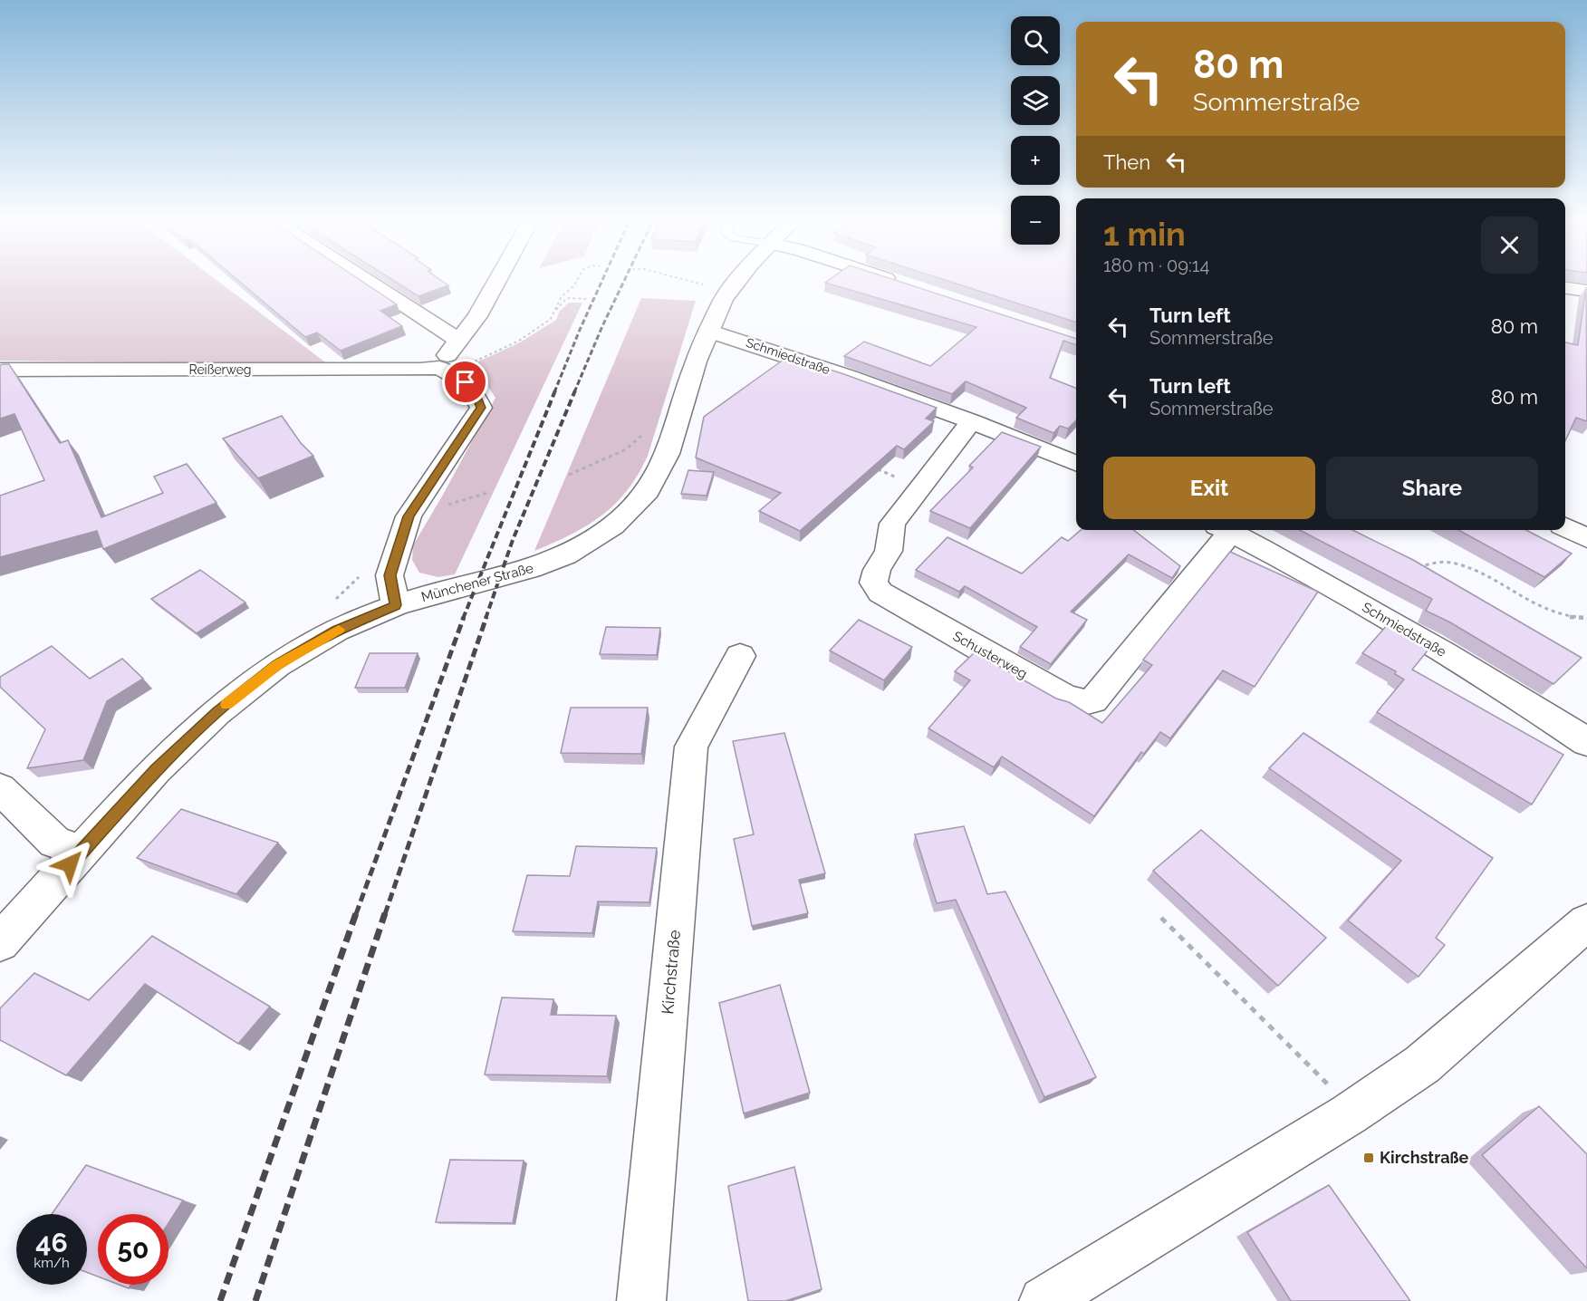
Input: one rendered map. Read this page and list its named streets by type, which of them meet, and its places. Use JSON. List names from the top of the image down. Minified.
{"streets":{"street":["Schmiedstraße","Reißerweg","Münchener Straße","Schusterweg","Kirchstraße"]},"crossings":[["Schmiedstraße","Münchener Straße"],["Schmiedstraße","Schusterweg"]],"places":{"transit":["Kirchstraße"]},"page":{"map_buttons":["+","−"],"turn":["80 m","Sommerstraße"],"then":"Then","heading":["1 min","180 m · 09:14"],"list":[{"name":"Turn left","note":"Sommerstraße","value":"80 m"},{"name":"Turn left","note":"Sommerstraße","value":"80 m"}],"buttons":["Exit","Share"],"speed":"46 km/h","limit":"50"}}
